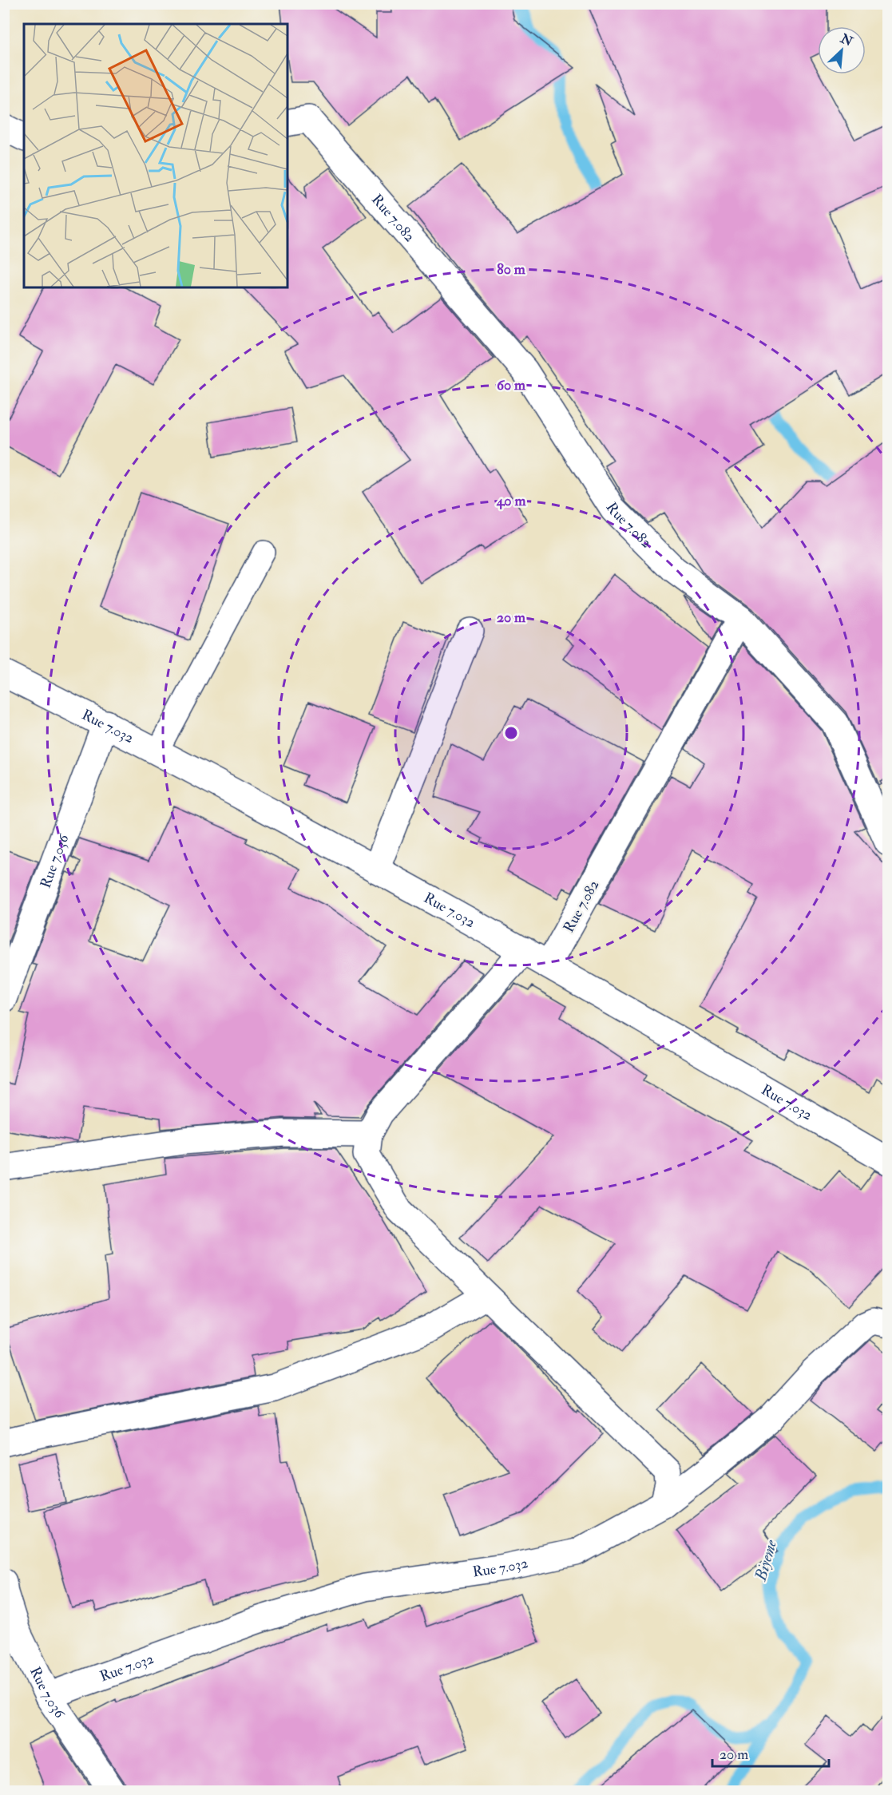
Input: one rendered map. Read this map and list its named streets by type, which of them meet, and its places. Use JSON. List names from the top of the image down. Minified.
{"streets":{"street":["Rue 7.082","Rue 7.032","Rue 7.036"]},"crossings":[["Rue 7.082","Rue 7.032"],["Rue 7.032","Rue 7.036"]],"water":["Biyeme"],"scale_bar":"20 m","north":"top right","rings":["80 m","60 m","40 m","20 m"]}
